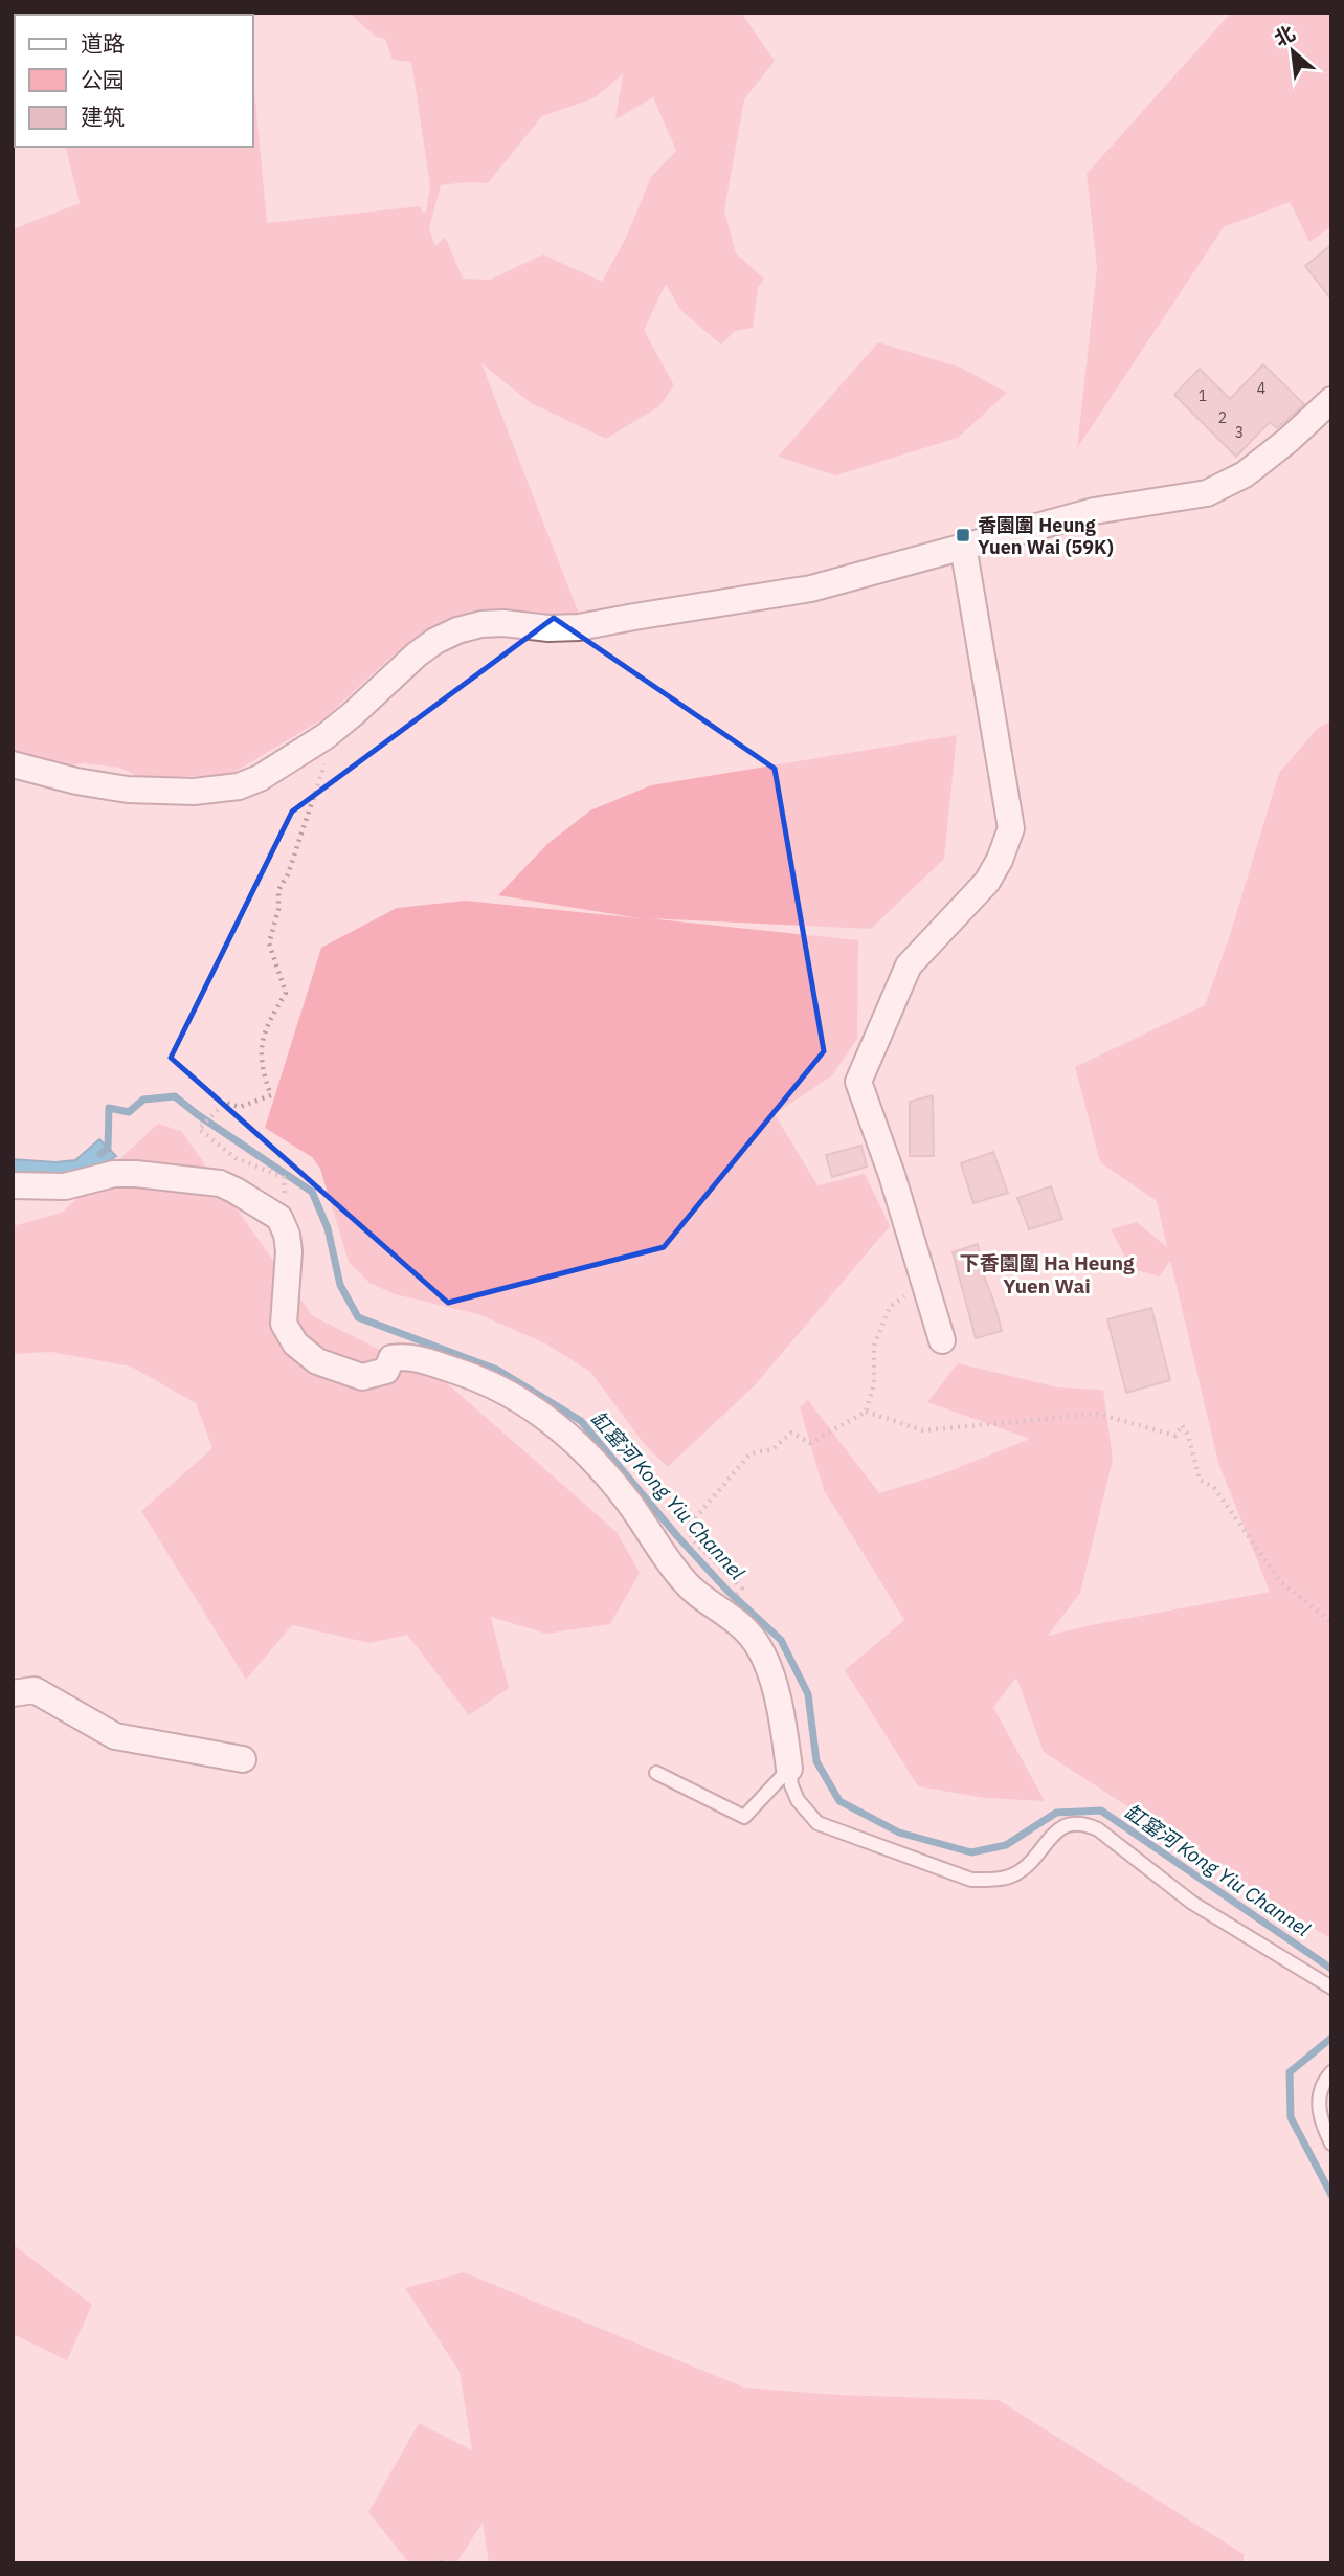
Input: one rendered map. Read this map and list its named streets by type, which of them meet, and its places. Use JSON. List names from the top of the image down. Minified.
{"districts":["下香園圍 Ha Heung Yuen Wai"],"water":["缸窰河 Kong Yiu Channel"],"places":{"transit":["香園圍 Heung Yuen Wai (59K)"]},"house_numbers":["4","1","2","3"],"legend":["道路","公园","建筑"],"north":"top left"}
